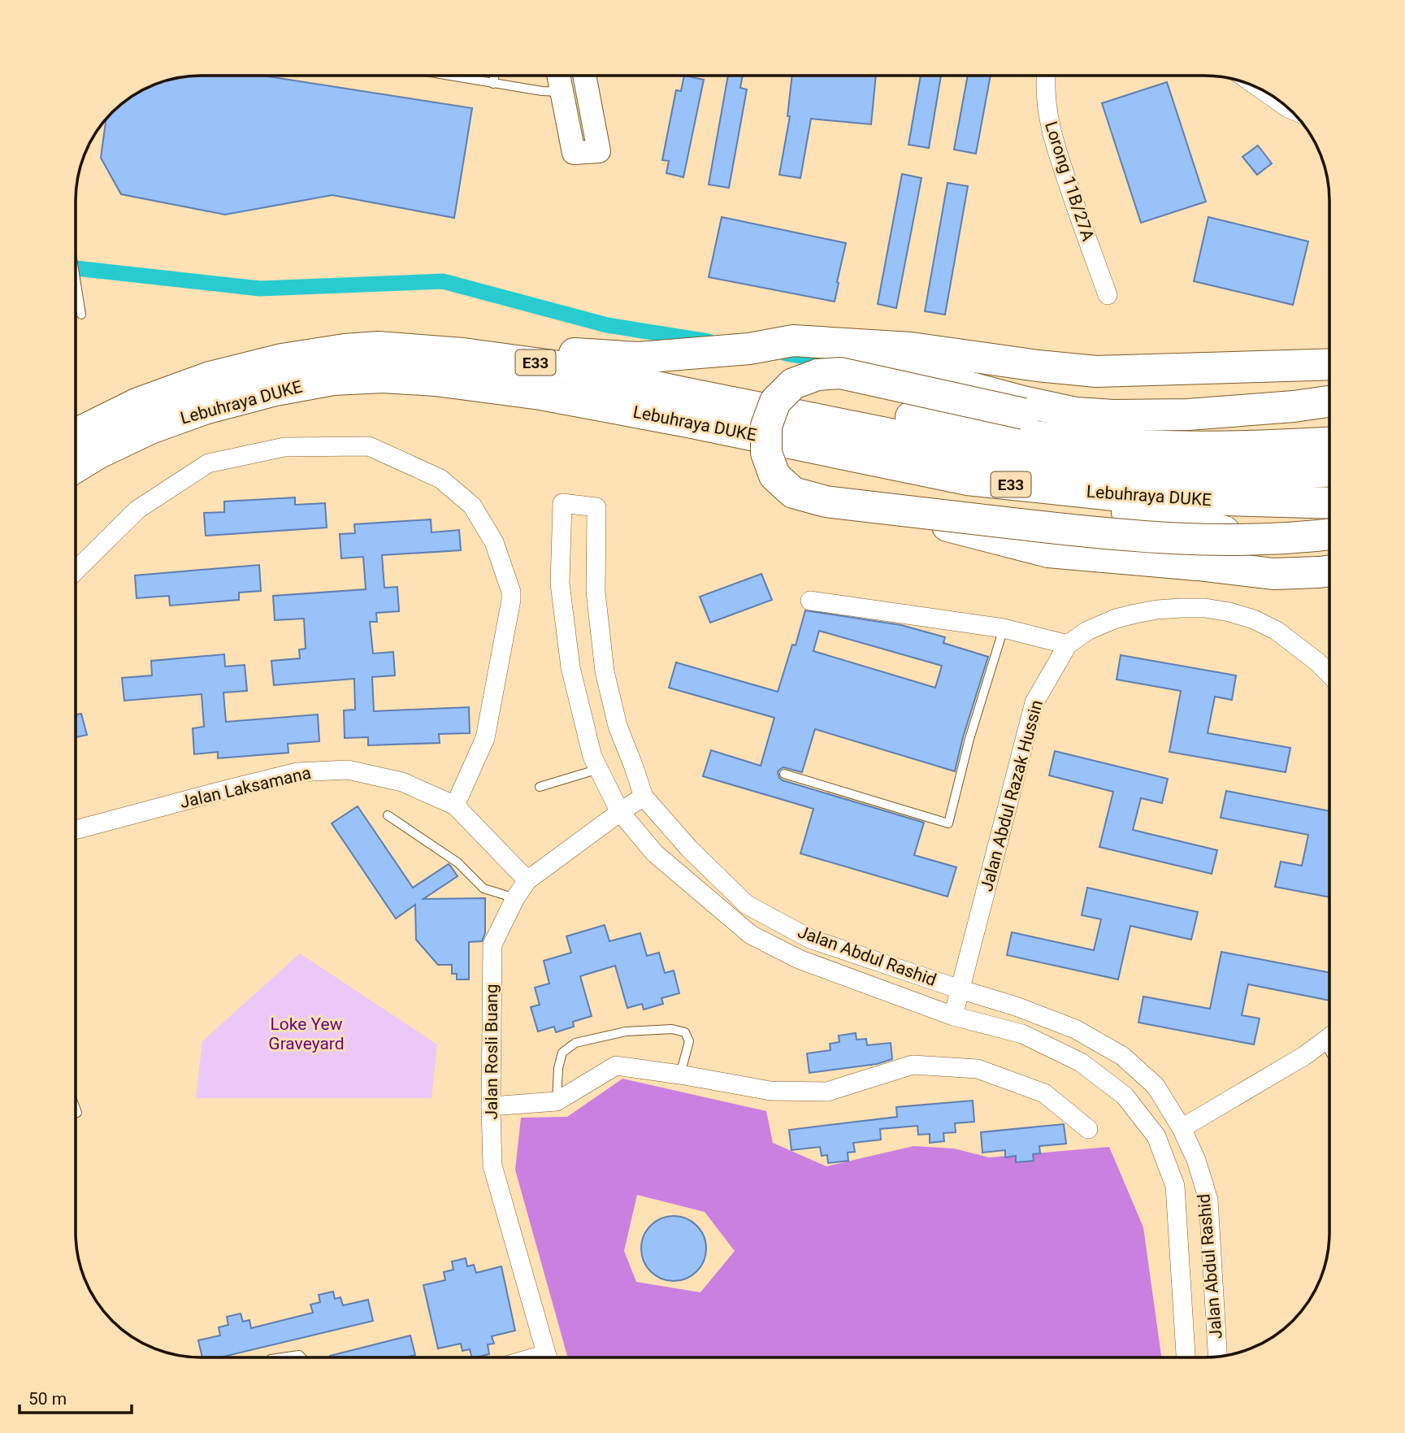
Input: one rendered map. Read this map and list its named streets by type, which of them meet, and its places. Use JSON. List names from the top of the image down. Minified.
{"streets":{"highway":["E33","Lebuhraya DUKE"],"street":["Lorong 11B/27A","Jalan Laksamana","Jalan Abdul Razak Hussin","Jalan Abdul Rashid","Jalan Rosli Buang"]},"crossings":[["Jalan Laksamana","Jalan Rosli Buang"],["Jalan Abdul Razak Hussin","Jalan Abdul Rashid"],["Jalan Abdul Rashid","Jalan Rosli Buang"]],"parks":["Loke Yew Graveyard"],"scale_bar":"50 m"}
